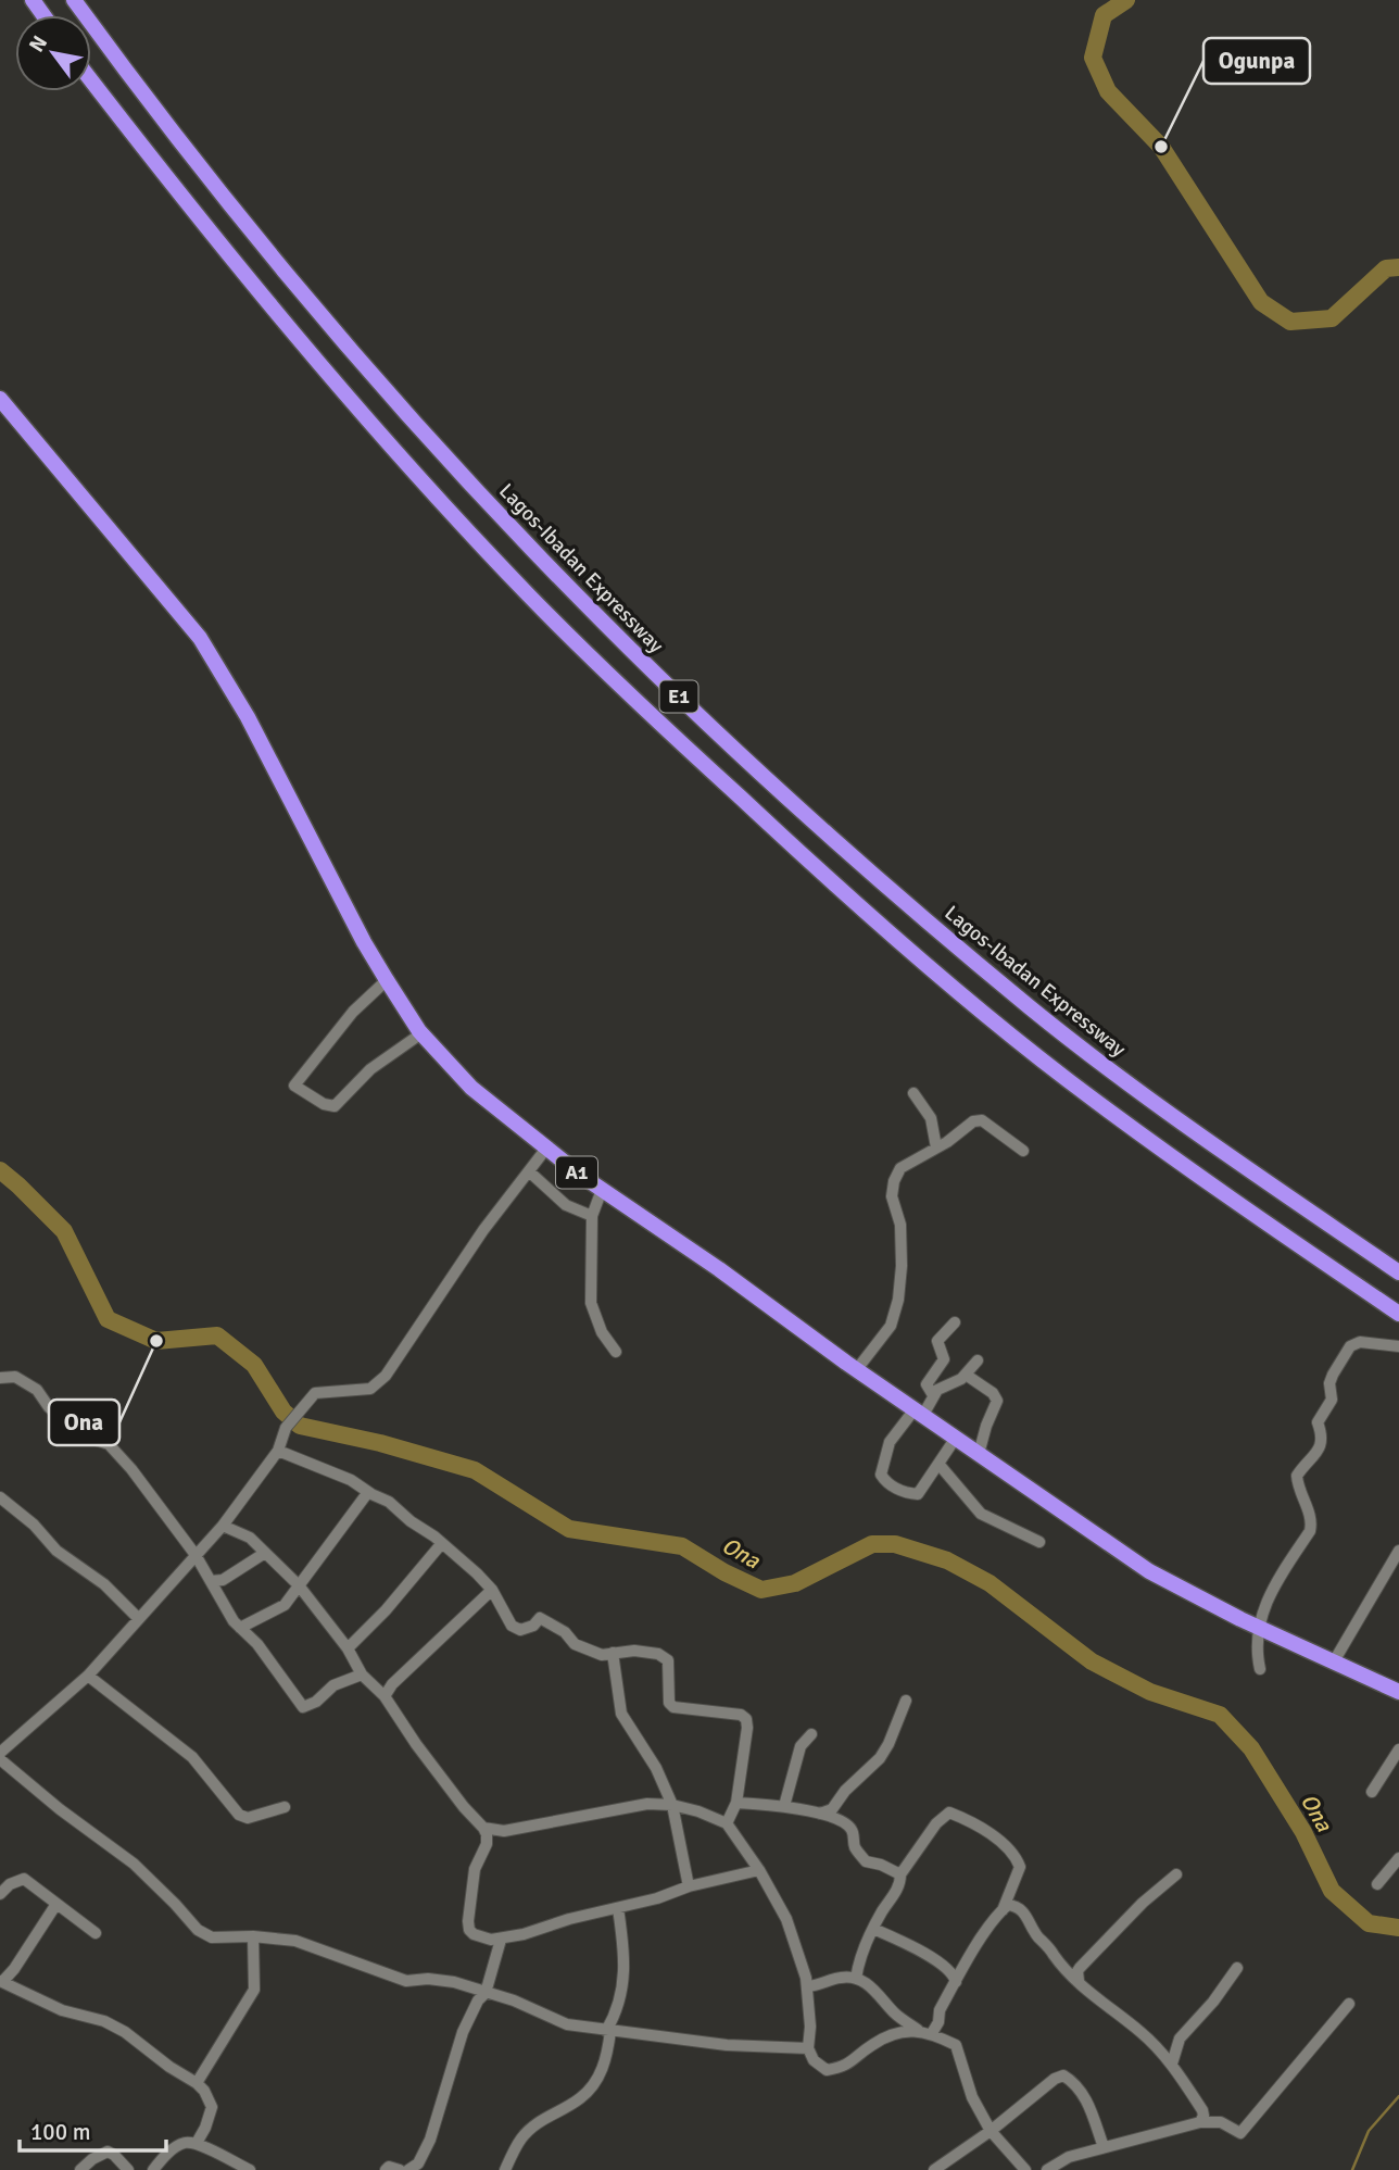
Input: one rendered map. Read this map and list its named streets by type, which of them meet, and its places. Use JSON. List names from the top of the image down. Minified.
{"streets":{"highway":["Lagos-Ibadan Expressway","E1","A1"]},"water":["Ona"],"places":["Ogunpa","Ona"],"scale_bar":"100 m","north":"top left"}
